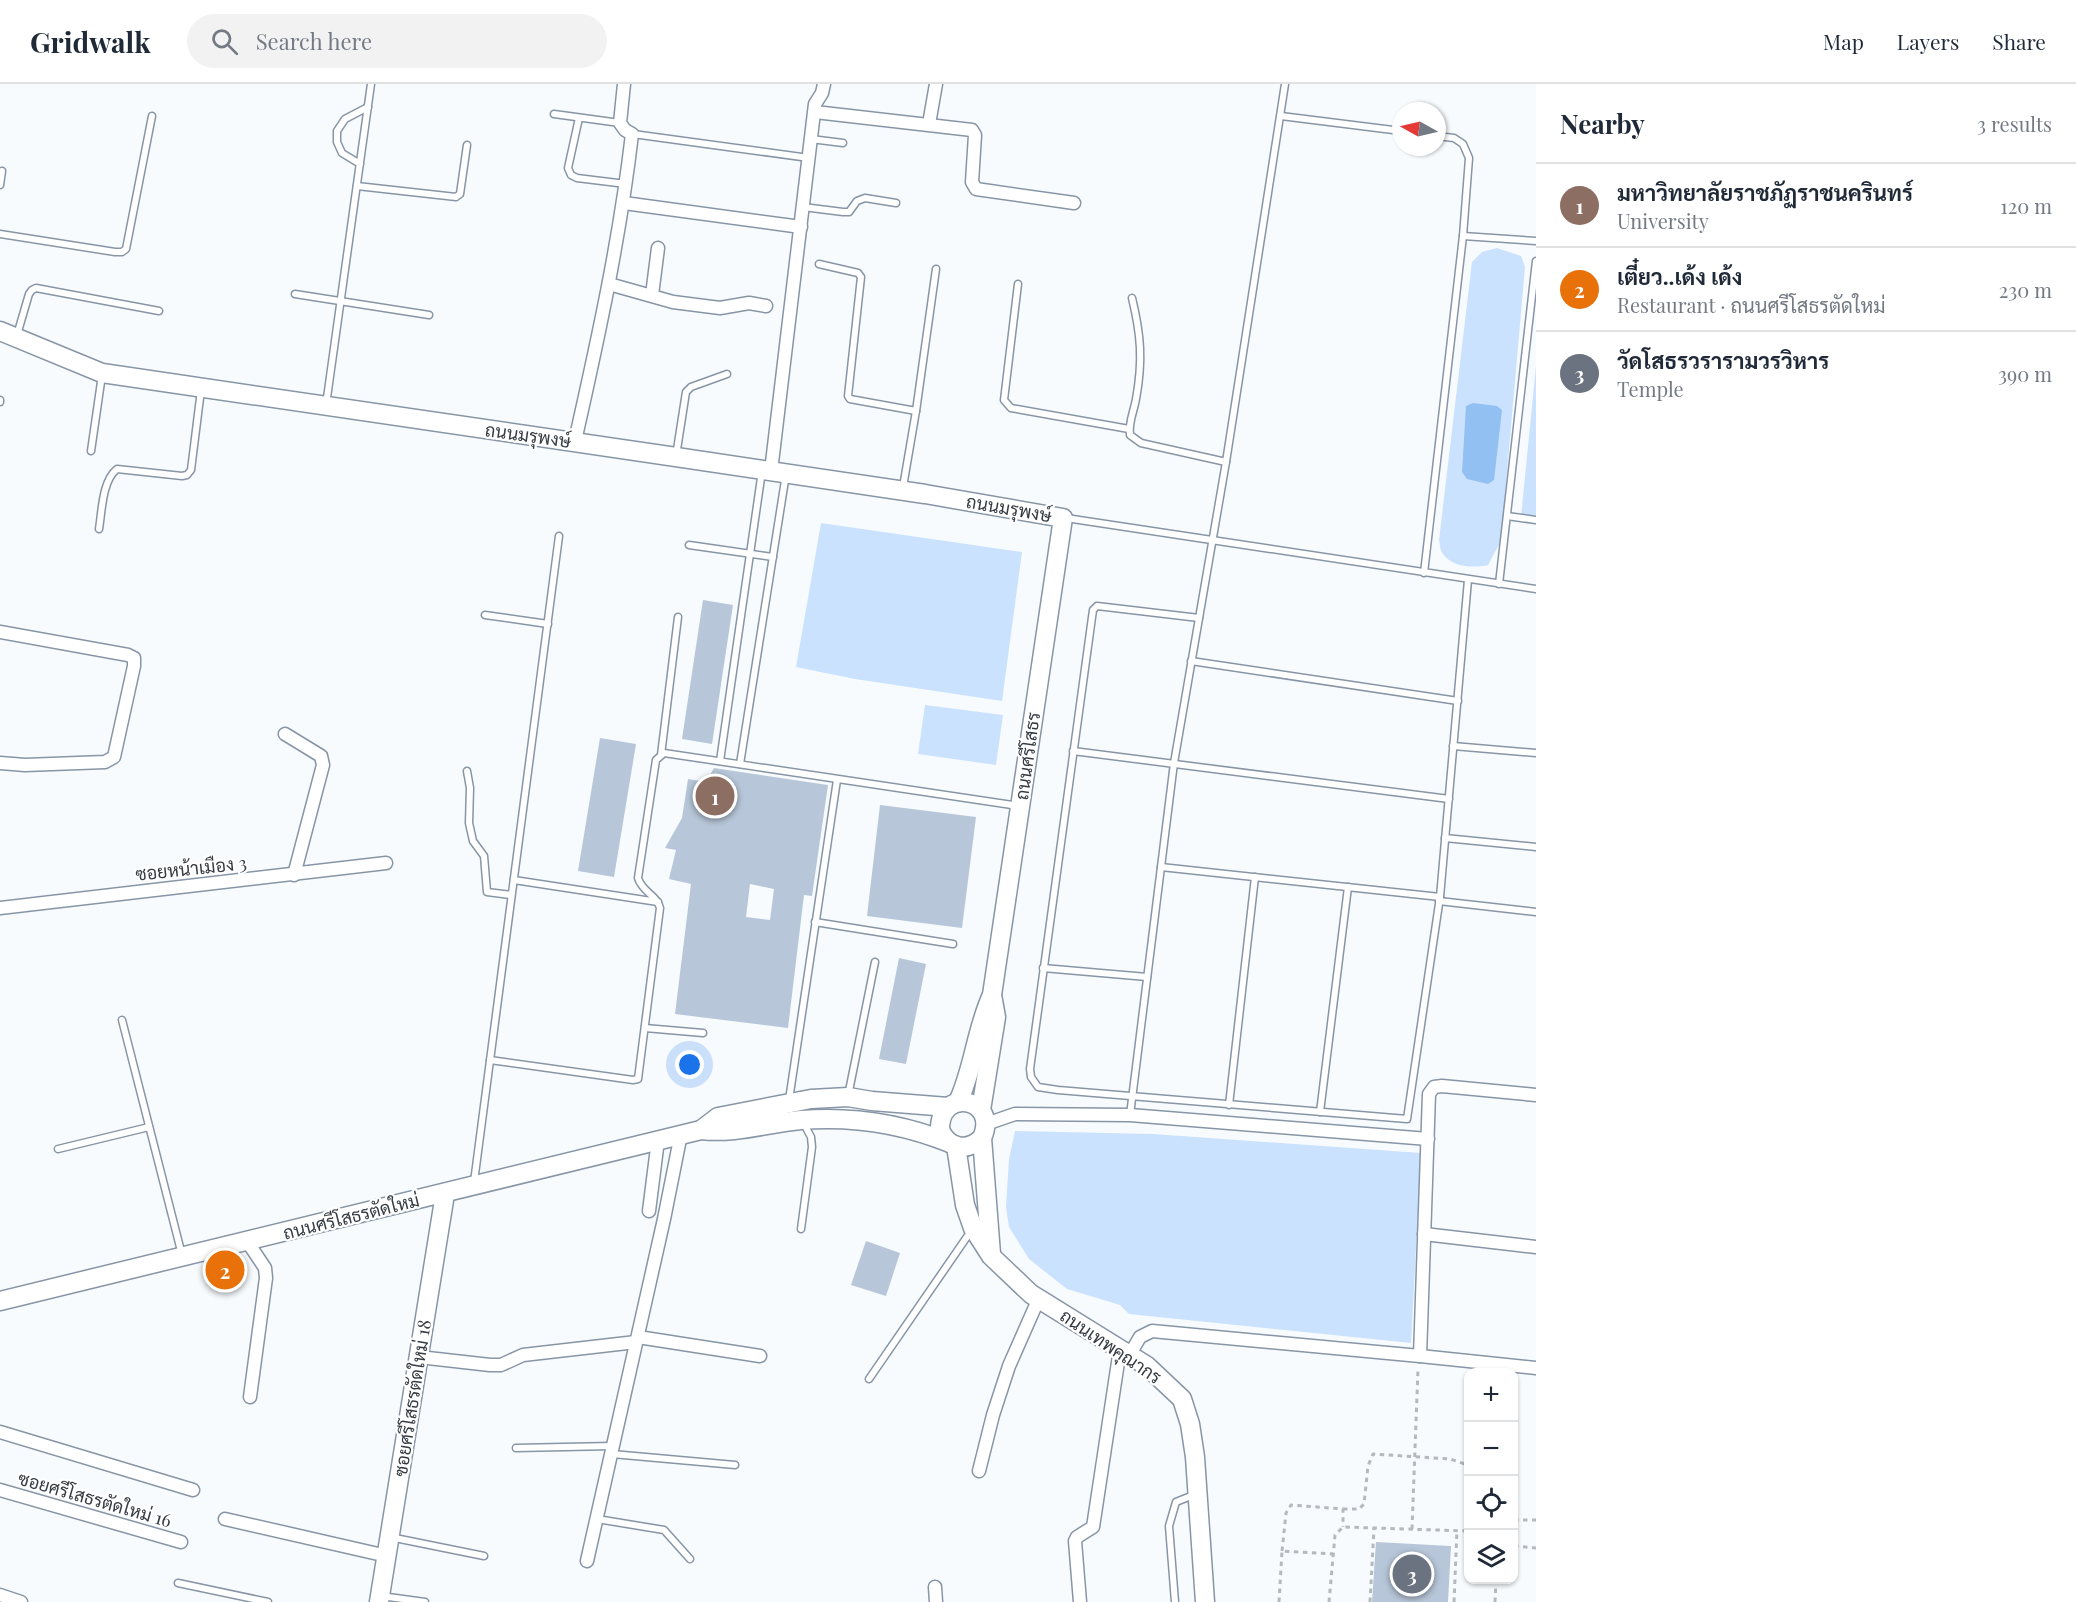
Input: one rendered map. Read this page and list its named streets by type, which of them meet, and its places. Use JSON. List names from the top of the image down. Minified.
{"streets":{"main road":["ถนนมรุพงษ์","ถนนศรีโสธร","ถนนศรีโสธรตัดใหม่","ถนนเทพคุณากร","ซอยศรีโสธรตัดใหม่ 18"],"street":["ซอยหน้าเมือง 3","ซอยศรีโสธรตัดใหม่ 16"]},"crossings":[["ถนนมรุพงษ์","ถนนศรีโสธร"],["ถนนศรีโสธร","ถนนศรีโสธรตัดใหม่"],["ถนนศรีโสธร","ถนนเทพคุณากร"],["ถนนศรีโสธรตัดใหม่","ถนนเทพคุณากร"],["ถนนศรีโสธรตัดใหม่","ซอยศรีโสธรตัดใหม่ 18"]],"north":"left","page":{"header":"Gridwalk","search":"Search here","nav":["Map","Layers","Share"],"heading":["Nearby","3 results"],"list":[{"mark":"1","name":"มหาวิทยาลัยราชภัฏราชนครินทร์","note":"University","value":"120 m"},{"mark":"2","name":"เตี๋ยว..เด้ง เด้ง","note":"Restaurant · ถนนศรีโสธรตัดใหม่","value":"230 m"},{"mark":"3","name":"วัดโสธรวรารามวรวิหาร","note":"Temple","value":"390 m"}],"pins":["1","2","3"],"map_buttons":["+","−"]}}
